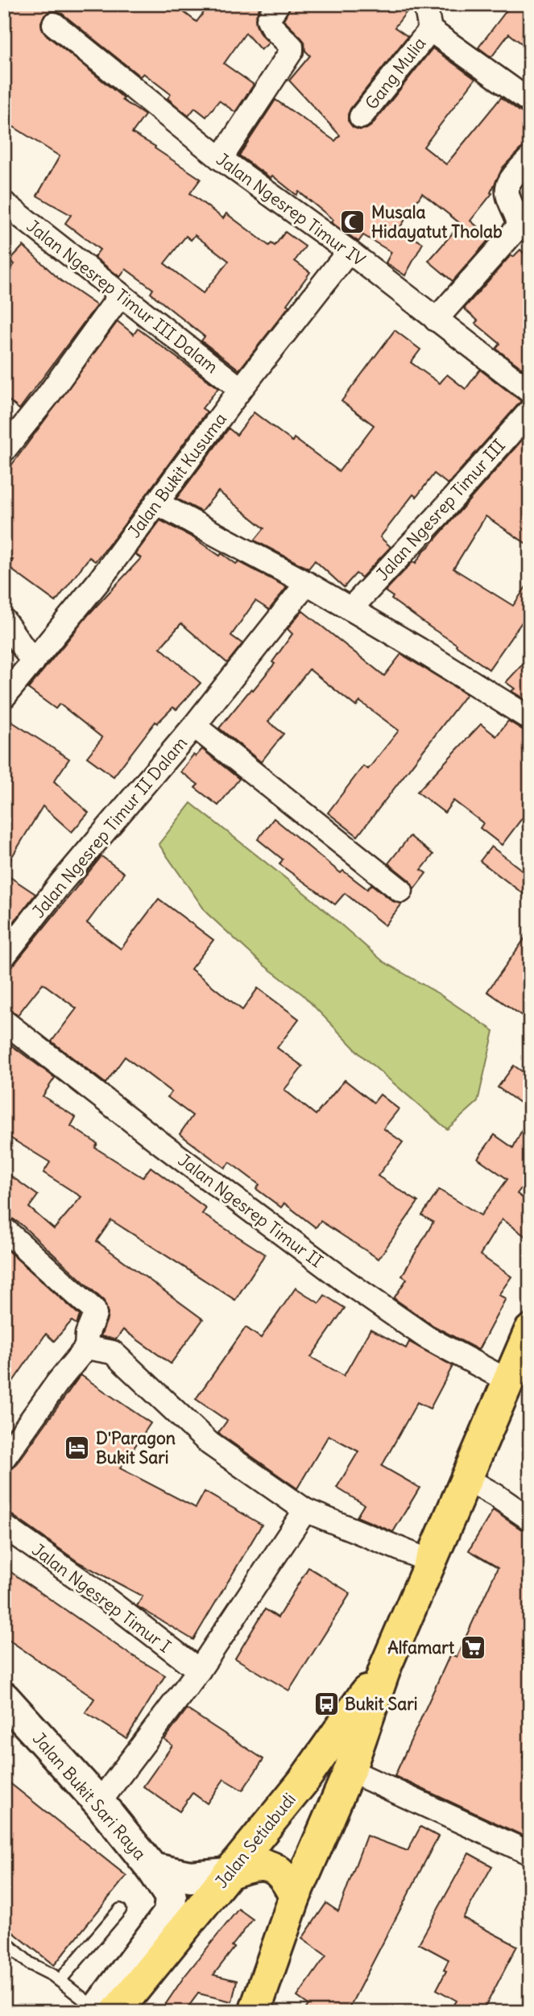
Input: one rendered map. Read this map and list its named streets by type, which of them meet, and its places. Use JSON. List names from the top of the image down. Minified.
{"streets":{"highway":["Jalan Setiabudi"],"street":["Gang Mulia","Jalan Ngesrep Timur IV","Jalan Ngesrep Timur III Dalam","Jalan Bukit Kusuma","Jalan Ngesrep Timur III","Jalan Ngesrep Timur II Dalam","Jalan Ngesrep Timur II","Jalan Ngesrep Timur I","Jalan Bukit Sari Raya"]},"crossings":[["Jalan Ngesrep Timur IV","Jalan Bukit Kusuma"],["Jalan Ngesrep Timur III Dalam","Jalan Bukit Kusuma"],["Jalan Ngesrep Timur II","Jalan Setiabudi"],["Jalan Bukit Sari Raya","Jalan Setiabudi"]],"places":{"mosque":["Musala Hidayatut Tholab"],"hotel":["D'Paragon Bukit Sari"],"supermarket":["Alfamart"],"bus stop":["Bukit Sari"]}}
